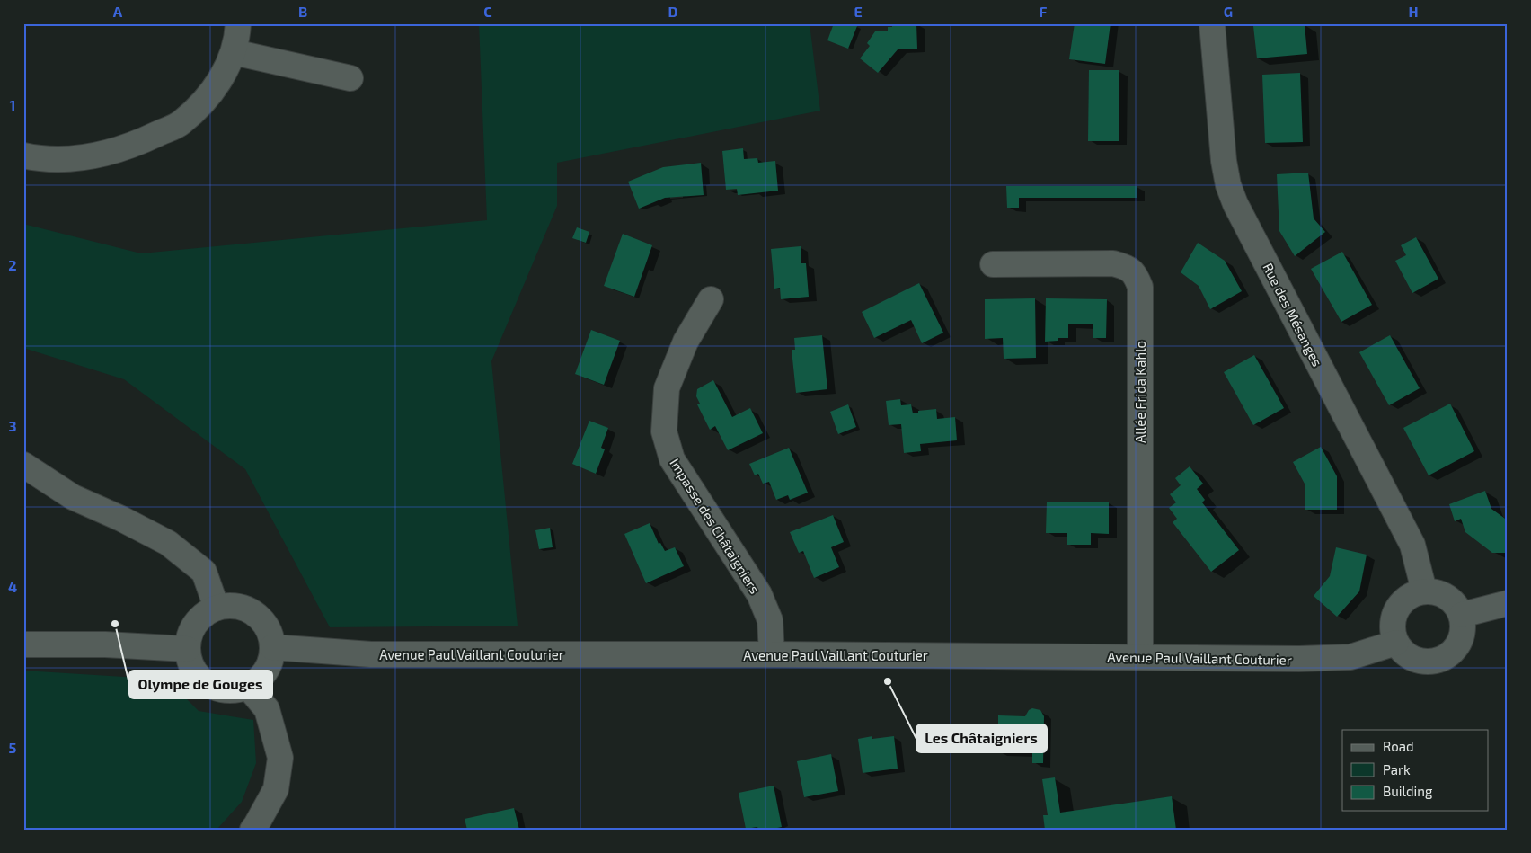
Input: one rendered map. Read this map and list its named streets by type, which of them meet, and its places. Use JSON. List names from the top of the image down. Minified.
{"streets":{"street":["Rue des Mésanges","Allée Frida Kahlo","Impasse des Châtaigniers","Avenue Paul Vaillant Couturier"]},"crossings":[["Rue des Mésanges","Avenue Paul Vaillant Couturier"],["Allée Frida Kahlo","Avenue Paul Vaillant Couturier"],["Impasse des Châtaigniers","Avenue Paul Vaillant Couturier"]],"places":["Olympe de Gouges","Les Châtaigniers"],"legend":["Road","Park","Building"],"grid":{"columns":["A","B","C","D","E","F","G","H"],"rows":["1","2","3","4","5"]}}
